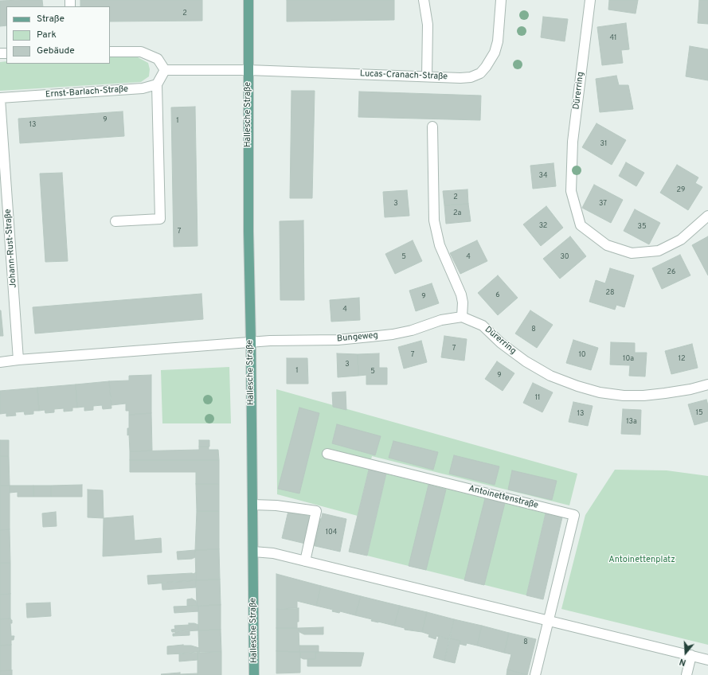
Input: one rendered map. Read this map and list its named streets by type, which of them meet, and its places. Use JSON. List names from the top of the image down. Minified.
{"streets":{"main road":["Hallesche Straße"],"street":["Lucas-Cranach-Straße","Dürerring","Ernst-Barlach-Straße","Johann-Rust-Straße","Bungeweg","Antoinettenstraße"]},"crossings":[["Lucas-Cranach-Straße","Hallesche Straße"],["Dürerring","Bungeweg"],["Ernst-Barlach-Straße","Johann-Rust-Straße"],["Hallesche Straße","Bungeweg"]],"parks":["Antoinettenplatz"],"house_numbers":["2","41","9","1","13","31","34","29","2","3","37","2a","32","35","7","5","4","30","26","28","6","9","4","8","7","7","10","10a","12","3","1","5","9","11","15","13","13a","104","8"],"legend":["Straße","Park","Gebäude"],"north":"bottom"}
